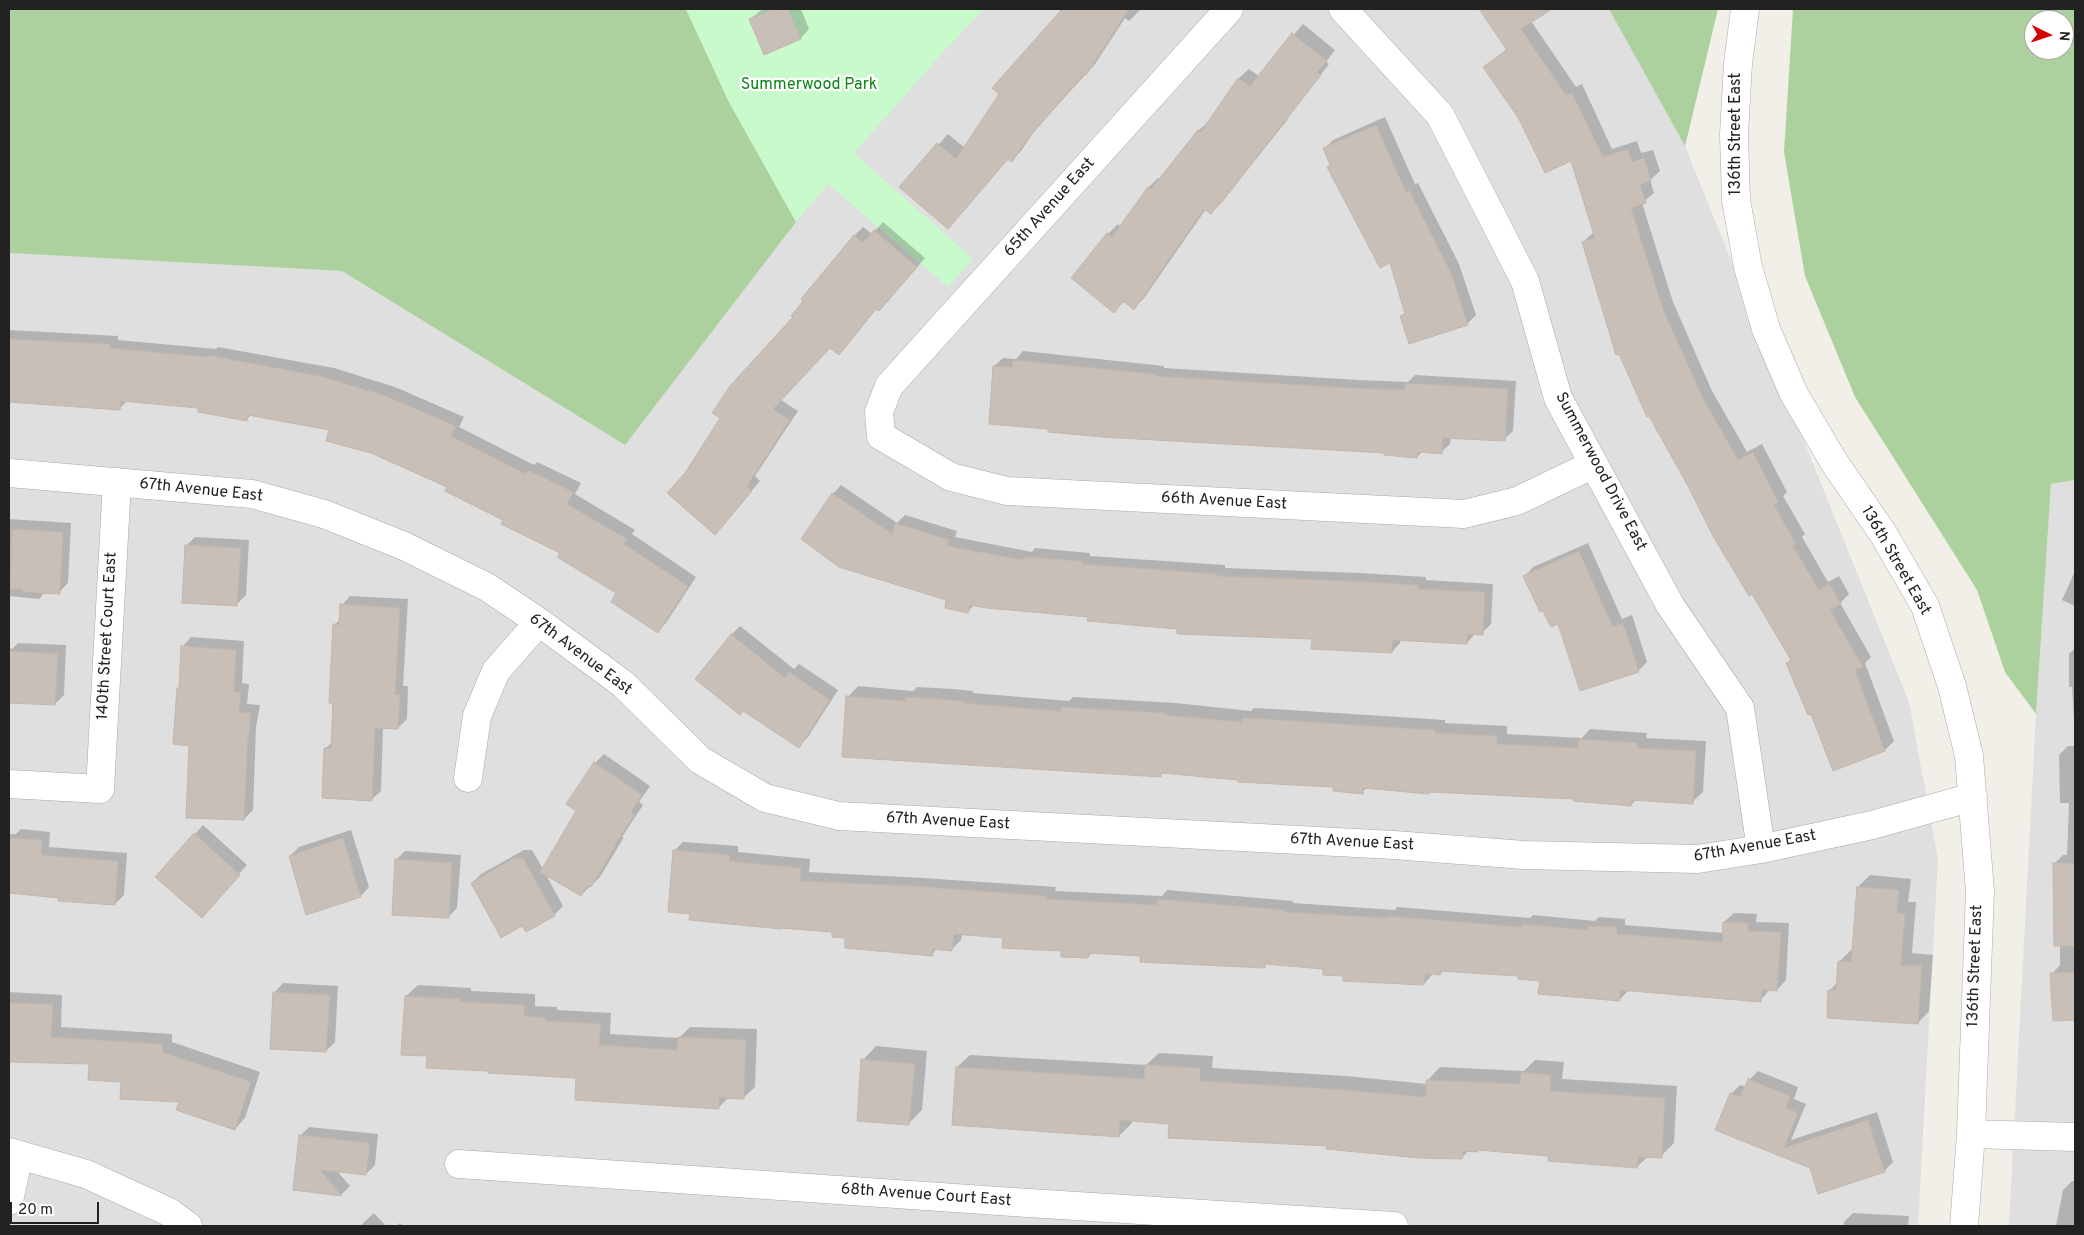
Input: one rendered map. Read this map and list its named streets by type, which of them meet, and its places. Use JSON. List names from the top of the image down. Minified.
{"streets":{"street":["136th Street East","65th Avenue East","Summerwood Drive East","67th Avenue East","66th Avenue East","140th Street Court East","68th Avenue Court East"]},"crossings":[["136th Street East","67th Avenue East"],["65th Avenue East","66th Avenue East"],["Summerwood Drive East","67th Avenue East"],["Summerwood Drive East","66th Avenue East"],["67th Avenue East","140th Street Court East"]],"parks":["Summerwood Park"],"scale_bar":"20 m","north":"right"}
